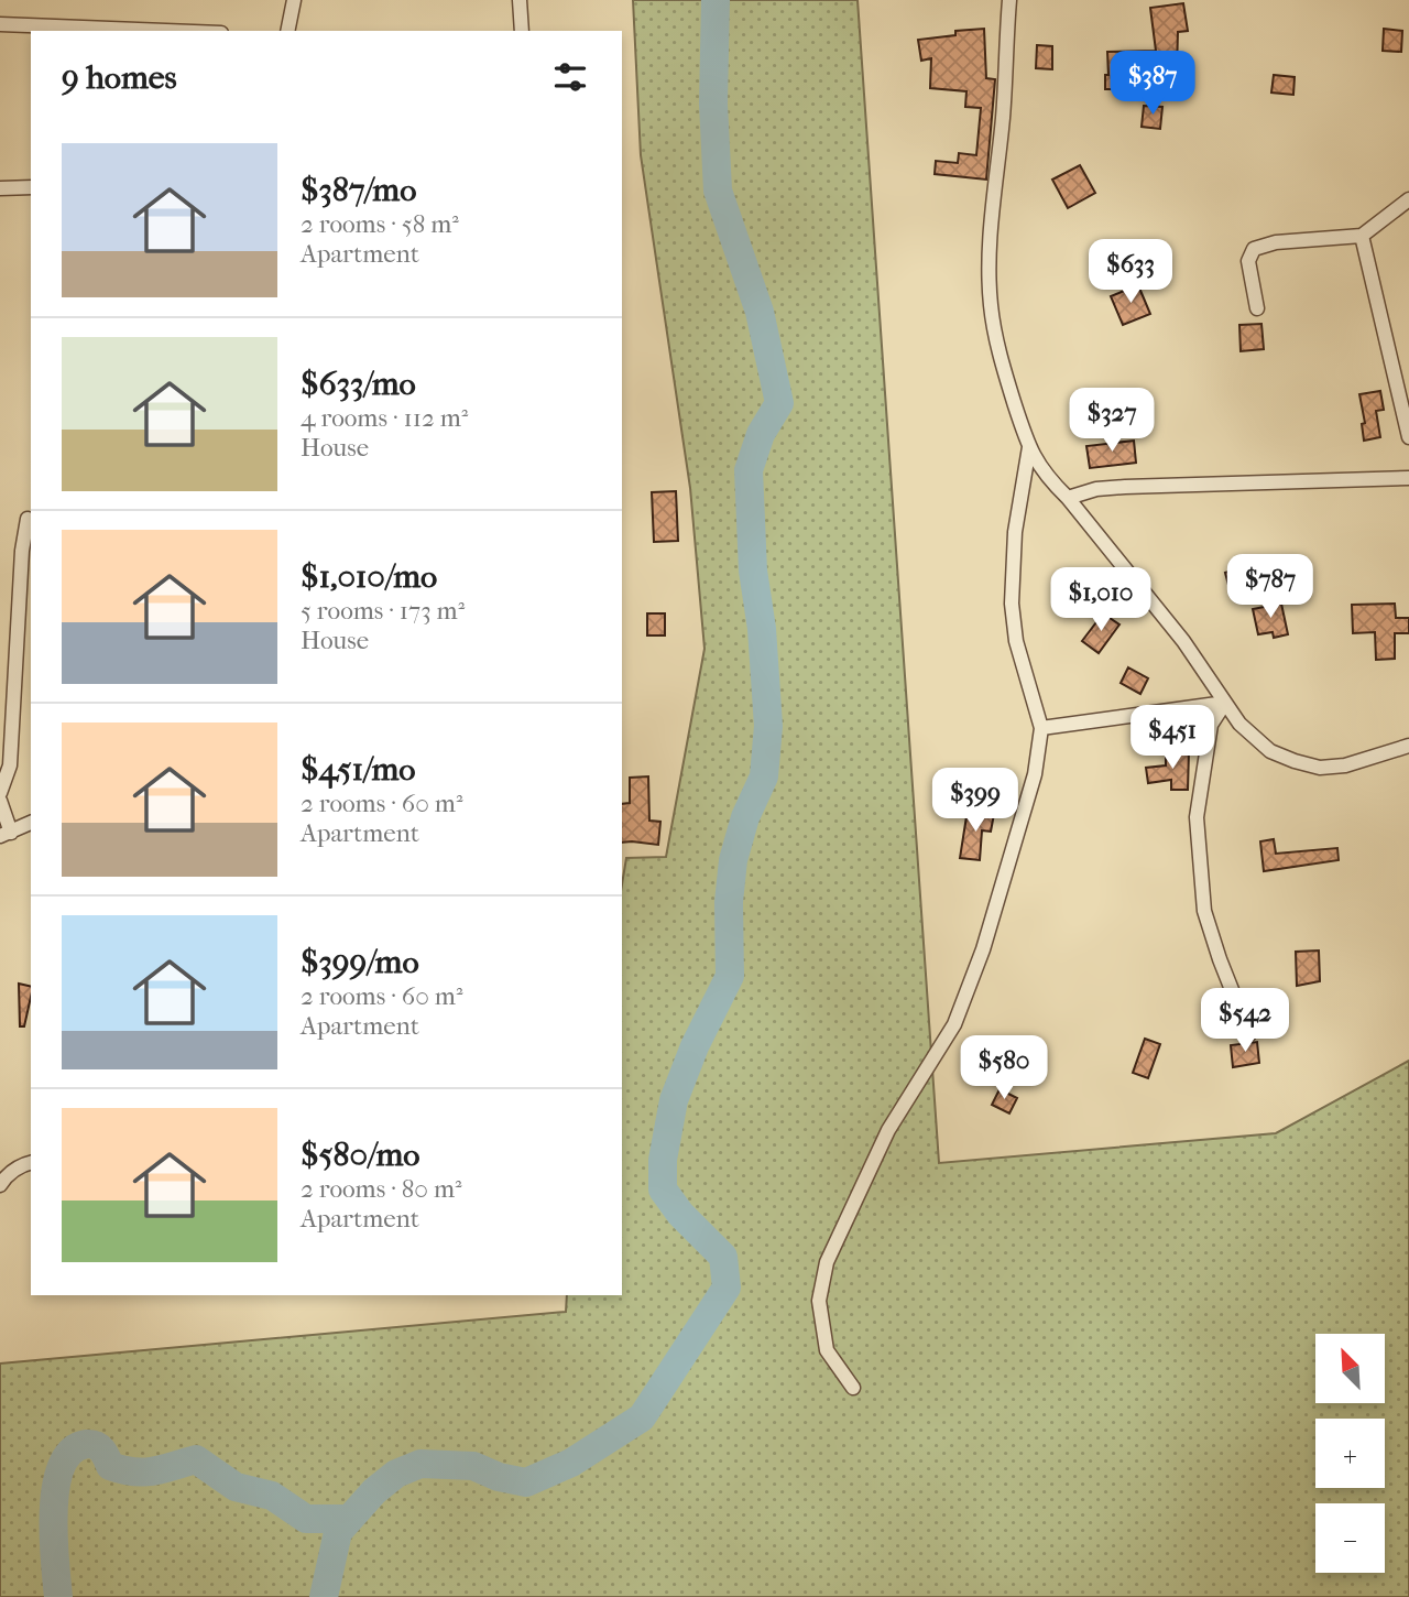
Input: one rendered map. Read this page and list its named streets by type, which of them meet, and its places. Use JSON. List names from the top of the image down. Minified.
{"north":"top left","page":{"heading":"9 homes","price":["$387","$633","$327","$787","$1,010","$451","$399","$542","$580"],"list":[{"name":"$387/mo","note":"2 rooms · 58 m² · Apartment"},{"name":"$633/mo","note":"4 rooms · 112 m² · House"},{"name":"$1,010/mo","note":"5 rooms · 173 m² · House"},{"name":"$451/mo","note":"2 rooms · 60 m² · Apartment"},{"name":"$399/mo","note":"2 rooms · 60 m² · Apartment"},{"name":"$580/mo","note":"2 rooms · 80 m² · Apartment"}],"map_buttons":["+","−"]}}
